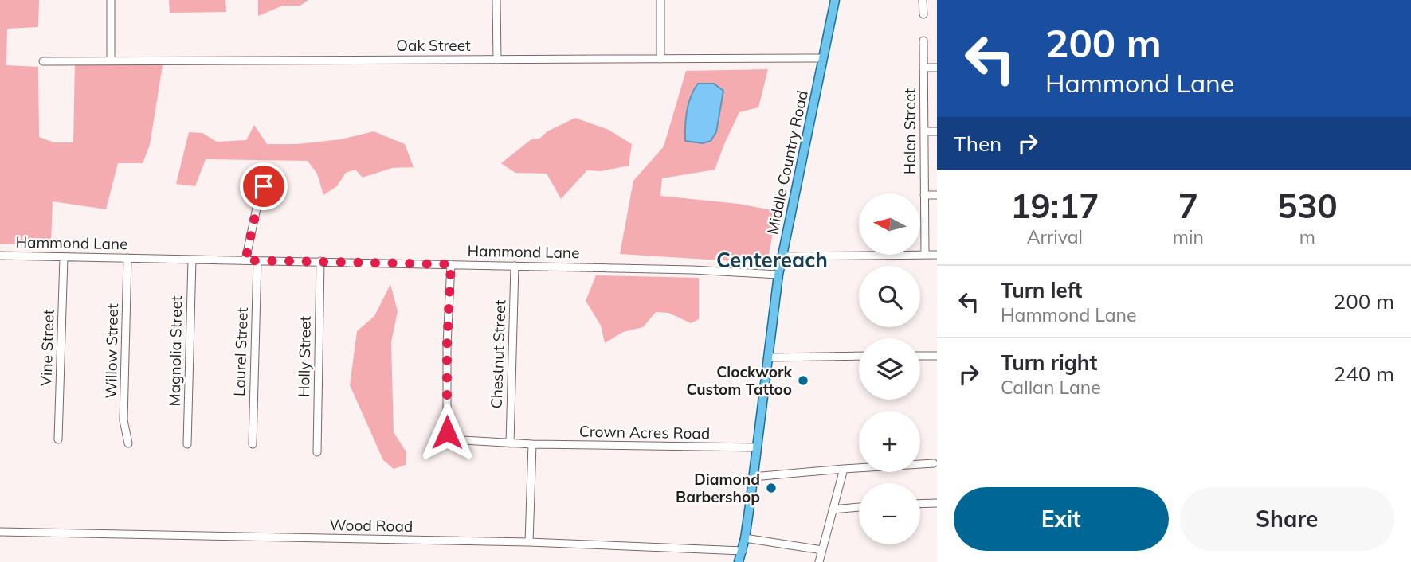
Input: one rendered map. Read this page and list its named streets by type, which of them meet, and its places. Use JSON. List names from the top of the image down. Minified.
{"streets":{"main road":["Middle Country Road"],"street":["Oak Street","Helen Street","Hammond Lane","Vine Street","Willow Street","Magnolia Street","Laurel Street","Chestnut Street","Holly Street","Crown Acres Road","Wood Road"]},"crossings":[["Oak Street","Middle Country Road"],["Middle Country Road","Hammond Lane"],["Middle Country Road","Crown Acres Road"],["Middle Country Road","Wood Road"],["Hammond Lane","Vine Street"],["Hammond Lane","Willow Street"],["Hammond Lane","Magnolia Street"],["Hammond Lane","Laurel Street"],["Hammond Lane","Chestnut Street"],["Hammond Lane","Holly Street"],["Hammond Lane","Crown Acres Road"],["Chestnut Street","Crown Acres Road"]],"districts":["Centereach"],"places":["Clockwork Custom Tattoo","Diamond Barbershop"],"north":"left","page":{"turn":["200 m","Hammond Lane"],"then":"Then","eta":["19:17","Arrival","7","min","530","m"],"map_buttons":["+","−"],"list":[{"name":"Turn left","note":"Hammond Lane","value":"200 m"},{"name":"Turn right","note":"Callan Lane","value":"240 m"}],"buttons":["Exit","Share"]}}
